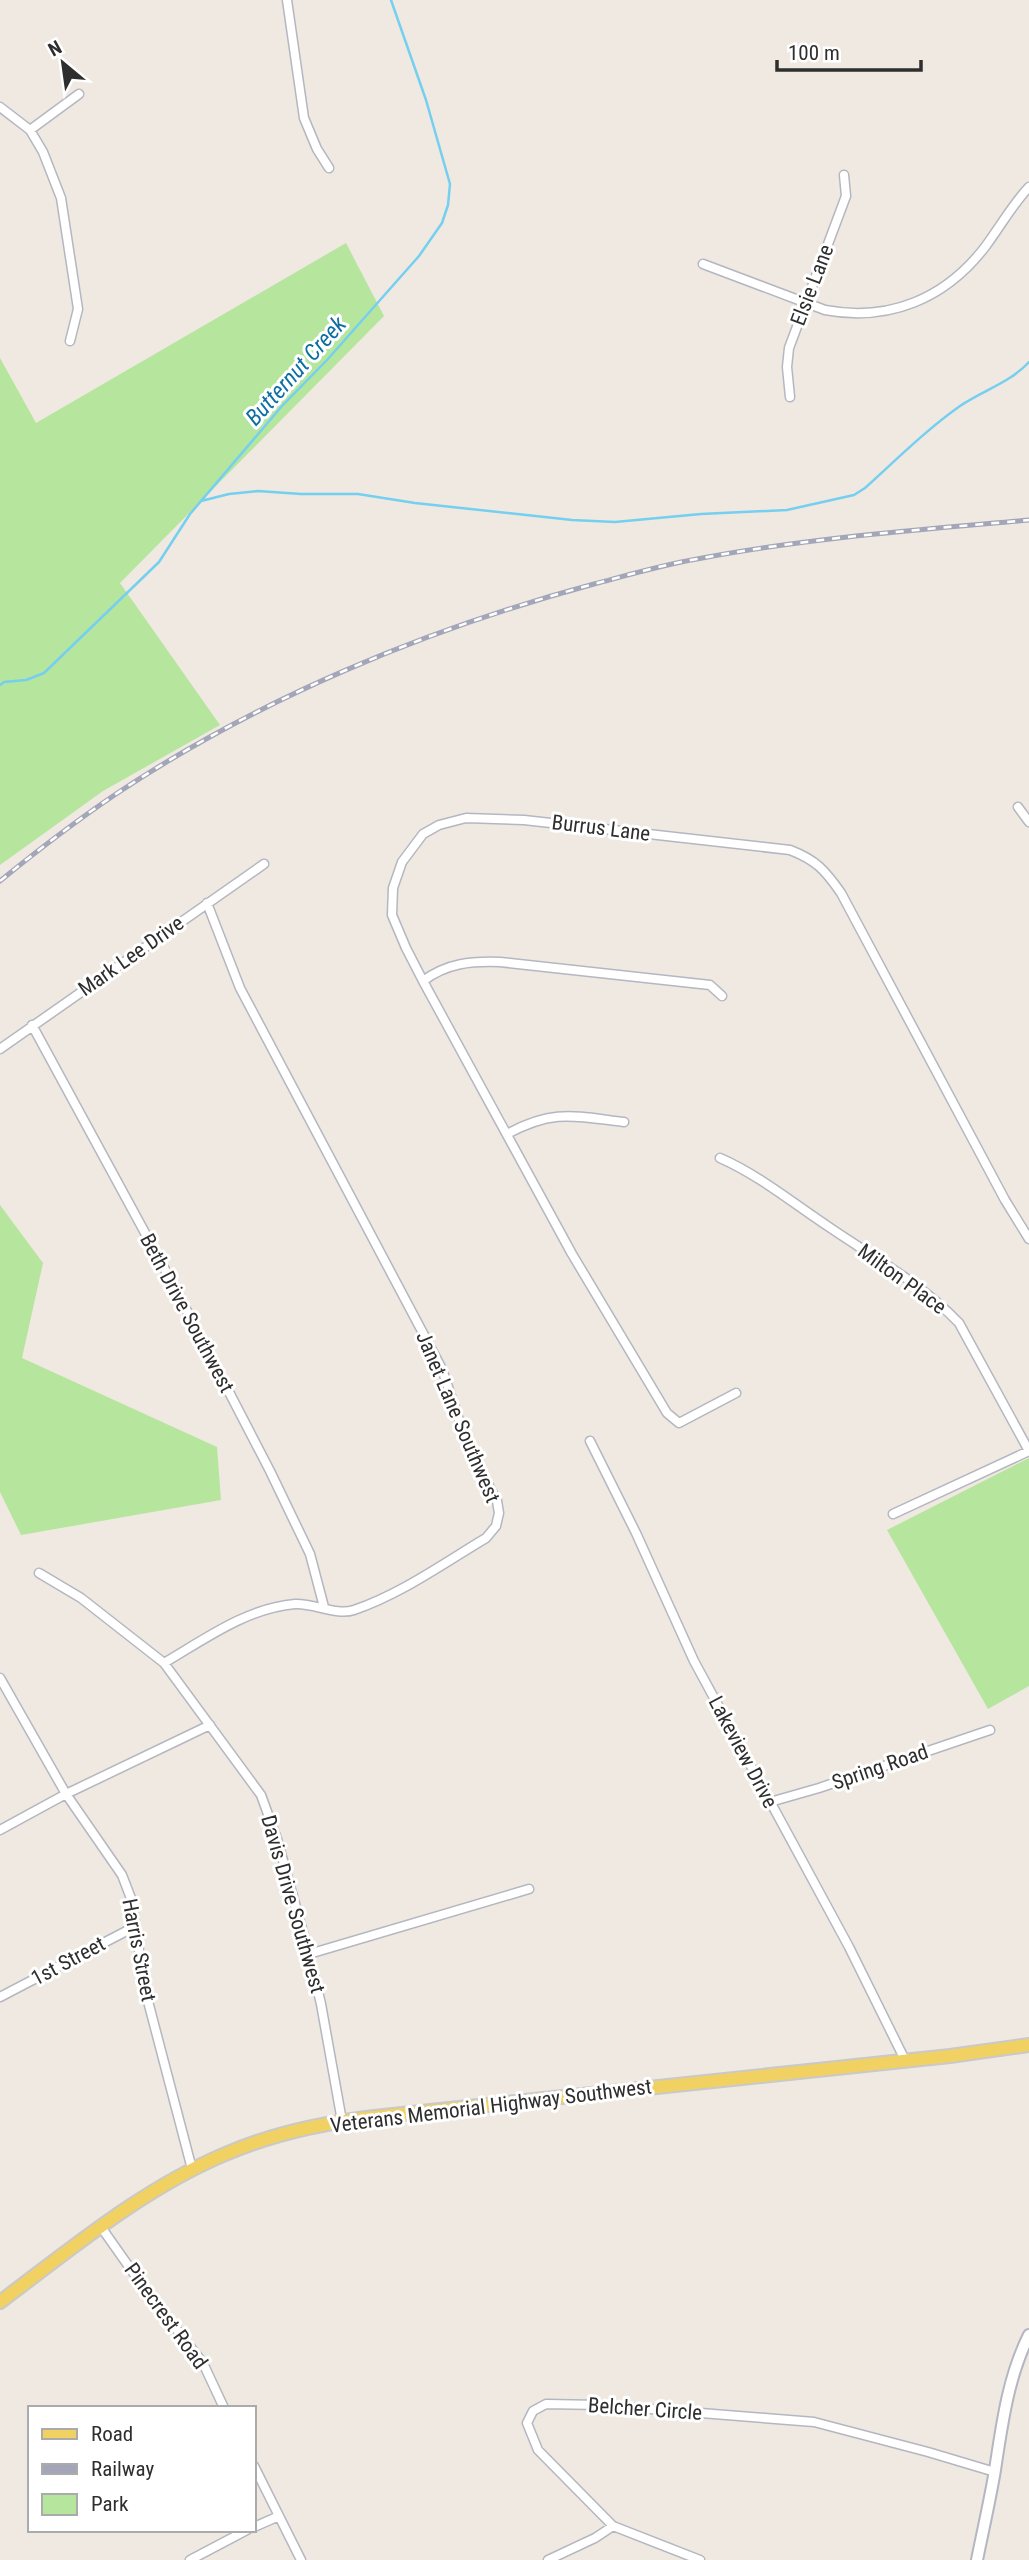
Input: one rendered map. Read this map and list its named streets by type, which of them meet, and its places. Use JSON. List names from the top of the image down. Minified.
{"streets":{"main road":["Veterans Memorial Highway Southwest"],"street":["Elsie Lane","Burrus Lane","Mark Lee Drive","Milton Place","Beth Drive Southwest","Janet Lane Southwest","Lakeview Drive","Spring Road","Davis Drive Southwest","Harris Street","1st Street","Pinecrest Road","Belcher Circle"]},"crossings":[["Mark Lee Drive","Beth Drive Southwest"],["Mark Lee Drive","Janet Lane Southwest"],["Beth Drive Southwest","Janet Lane Southwest"],["Janet Lane Southwest","Davis Drive Southwest"],["Lakeview Drive","Spring Road"],["Lakeview Drive","Veterans Memorial Highway Southwest"],["Davis Drive Southwest","Veterans Memorial Highway Southwest"],["Harris Street","1st Street"],["Harris Street","Veterans Memorial Highway Southwest"],["Veterans Memorial Highway Southwest","Pinecrest Road"]],"water":["Butternut Creek"],"legend":["Road","Railway","Park"],"scale_bar":"100 m","north":"top left"}
